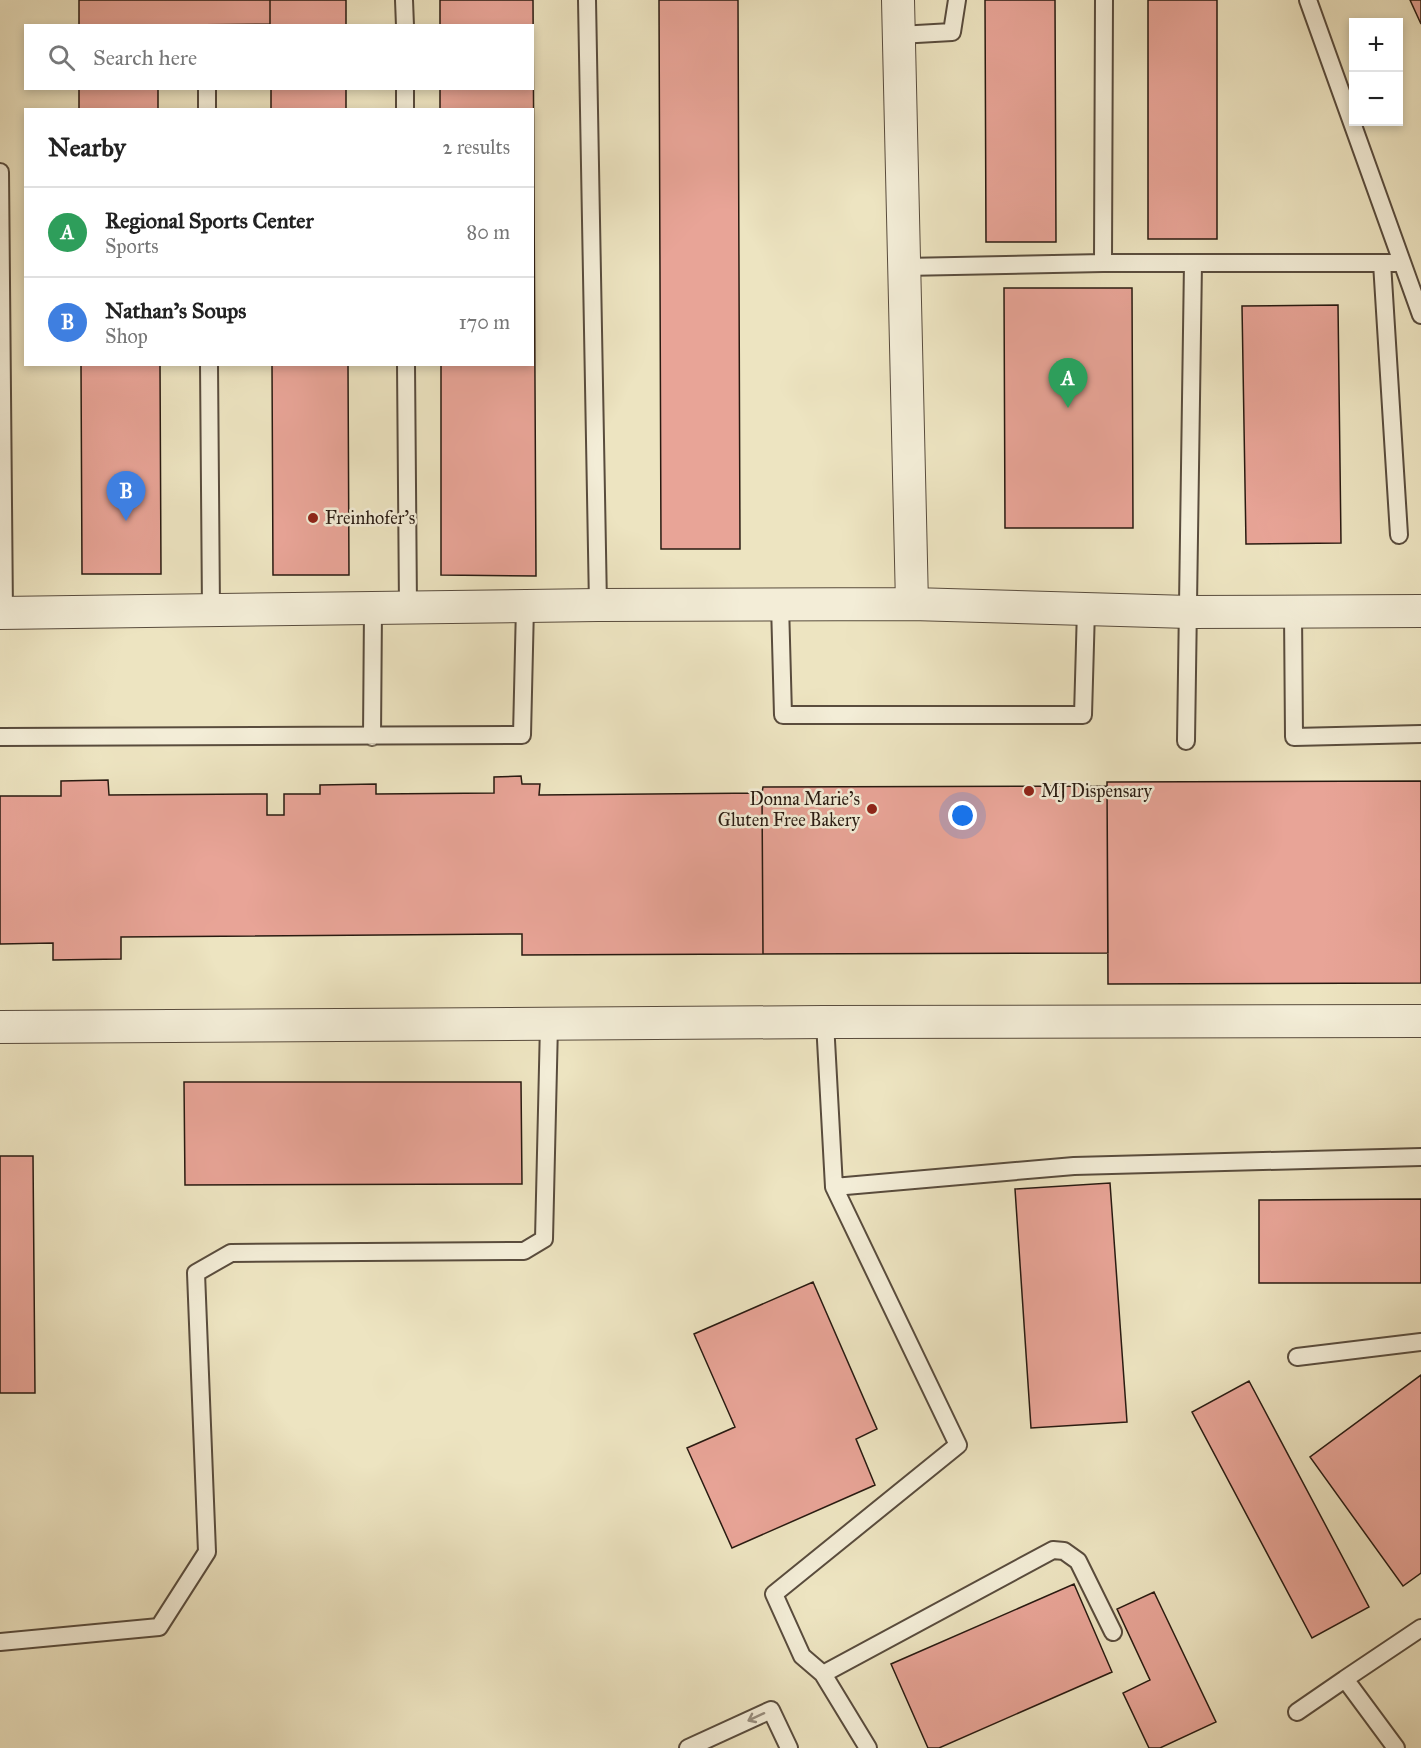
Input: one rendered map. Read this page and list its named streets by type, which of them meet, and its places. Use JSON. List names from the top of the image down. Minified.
{"places":["Freinhofer's","MJ Dispensary","Donna Marie's Gluten Free Bakery"],"page":{"map_buttons":["+","−"],"search":"Search here","heading":["Nearby","2 results"],"list":[{"mark":"A","name":"Regional Sports Center","note":"Sports","value":"80 m"},{"mark":"B","name":"Nathan's Soups","note":"Shop","value":"170 m"}],"pins":["A","B"]}}
